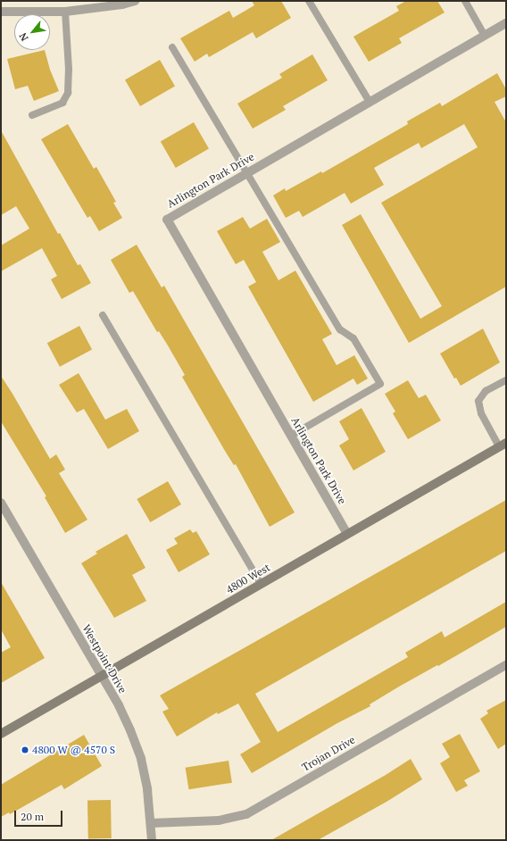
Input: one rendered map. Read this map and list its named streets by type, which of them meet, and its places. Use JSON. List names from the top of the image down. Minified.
{"streets":{"main road":["4800 West"],"street":["Arlington Park Drive","Westpoint Drive","Trojan Drive"]},"crossings":[["Arlington Park Drive","4800 West"],["4800 West","Westpoint Drive"],["Westpoint Drive","Trojan Drive"]],"places":["4800 W @ 4570 S"],"scale_bar":"20 m","north":"bottom left"}
